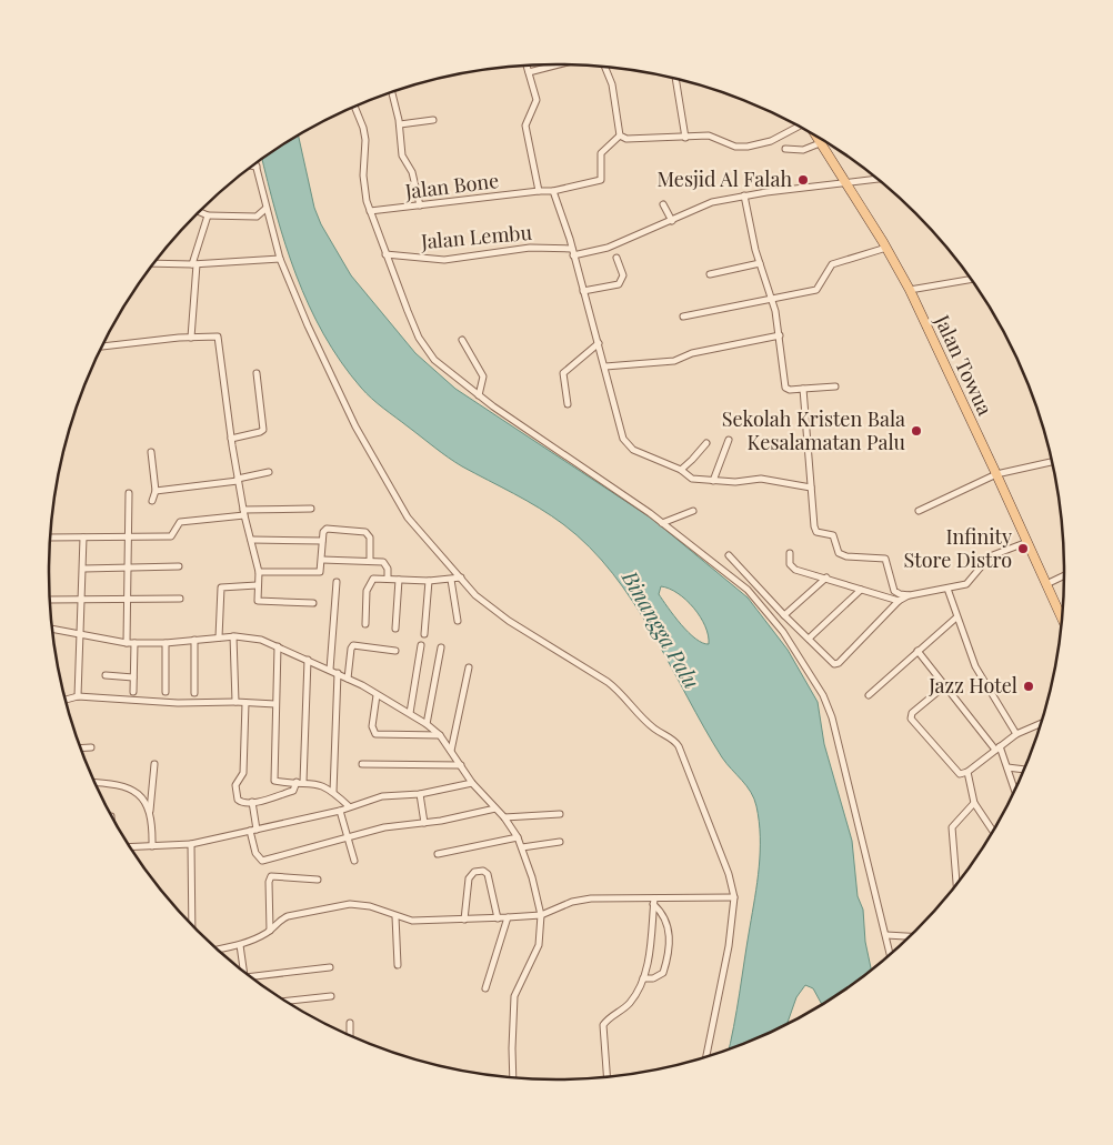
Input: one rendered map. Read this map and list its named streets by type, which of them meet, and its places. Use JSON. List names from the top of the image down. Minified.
{"streets":{"main road":["Jalan Towua"],"street":["Jalan Bone","Jalan Lembu"]},"water":["Binangga Palu"],"places":["Mesjid Al Falah","Sekolah Kristen Bala Kesalamatan Palu","Infinity Store Distro","Jazz Hotel"]}
